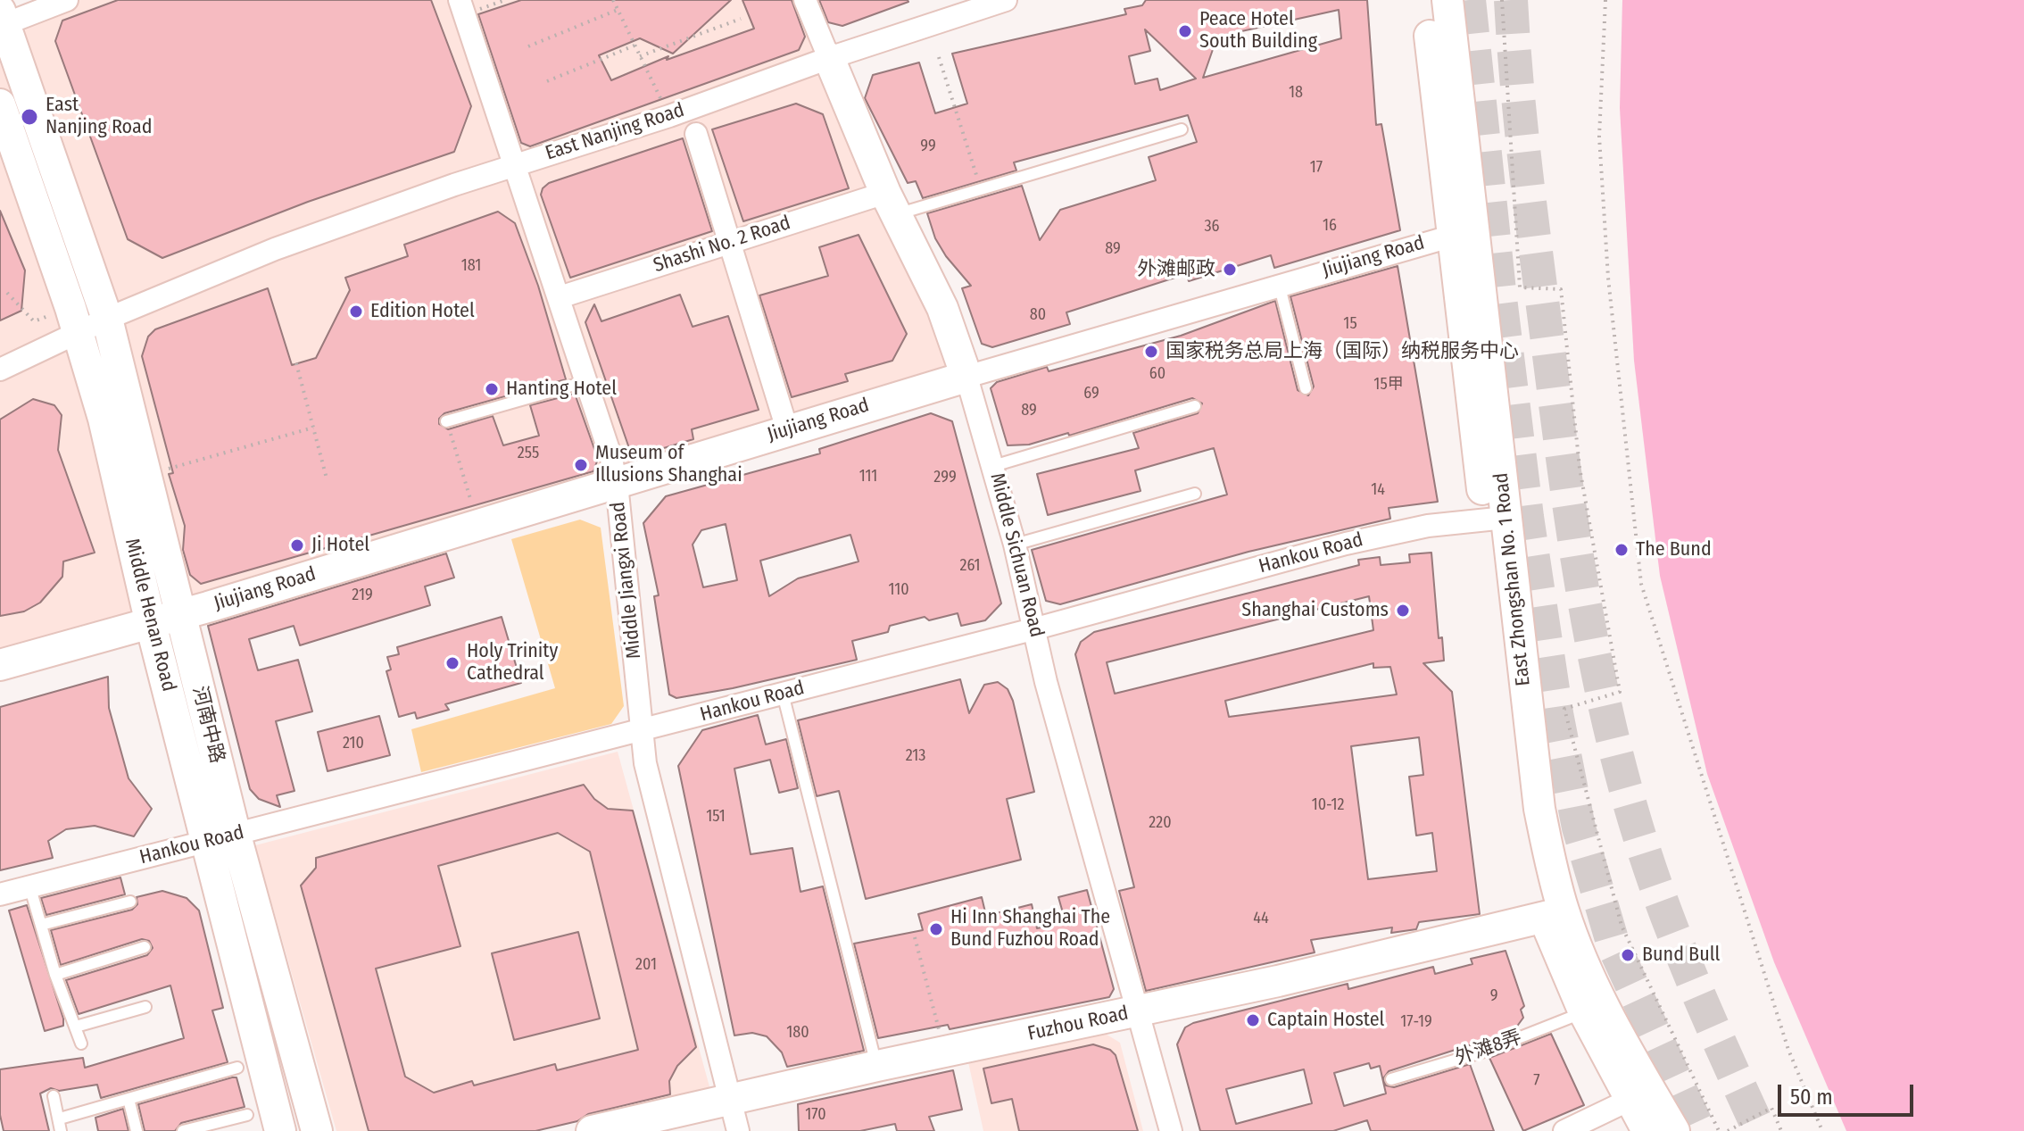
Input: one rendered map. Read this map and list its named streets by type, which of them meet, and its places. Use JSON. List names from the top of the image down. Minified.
{"streets":{"main road":["Jiujiang Road","Middle Sichuan Road","East Zhongshan No. 1 Road","Middle Henan Road","Fuzhou Road"],"street":["East Nanjing Road","Shashi No. 2 Road","Hankou Road","Middle Jiangxi Road"],"lane":["外滩8弄"]},"crossings":[["East Nanjing Road","Middle Sichuan Road"],["East Nanjing Road","Middle Jiangxi Road"],["East Nanjing Road","Middle Henan Road"],["Shashi No. 2 Road","Middle Sichuan Road"],["Shashi No. 2 Road","Middle Jiangxi Road"],["Jiujiang Road","Middle Sichuan Road"],["Jiujiang Road","East Zhongshan No. 1 Road"],["Jiujiang Road","Middle Jiangxi Road"],["Jiujiang Road","Middle Henan Road"],["Hankou Road","Middle Sichuan Road"],["Hankou Road","East Zhongshan No. 1 Road"],["Hankou Road","Middle Jiangxi Road"],["Hankou Road","Middle Henan Road"],["Middle Sichuan Road","Fuzhou Road"],["East Zhongshan No. 1 Road","Fuzhou Road"],["East Zhongshan No. 1 Road","外滩8弄"],["Middle Jiangxi Road","Fuzhou Road"]],"places":["Peace Hotel South Building","East Nanjing Road","外滩邮政","Edition Hotel","国家税务总局上海（国际）纳税服务中心","Hanting Hotel","Museum of Illusions Shanghai","Ji Hotel","The Bund","Shanghai Customs","Holy Trinity Cathedral","Hi Inn Shanghai The Bund Fuzhou Road","Bund Bull","Captain Hostel"],"house_numbers":["18","99","17","16","36","89","181","80","15","60","15甲","69","89","255","111","299","14","261","110","219","210","213","10-12","151","220","44","201","9","17-19","180","7","170"],"scale_bar":"50 m"}
